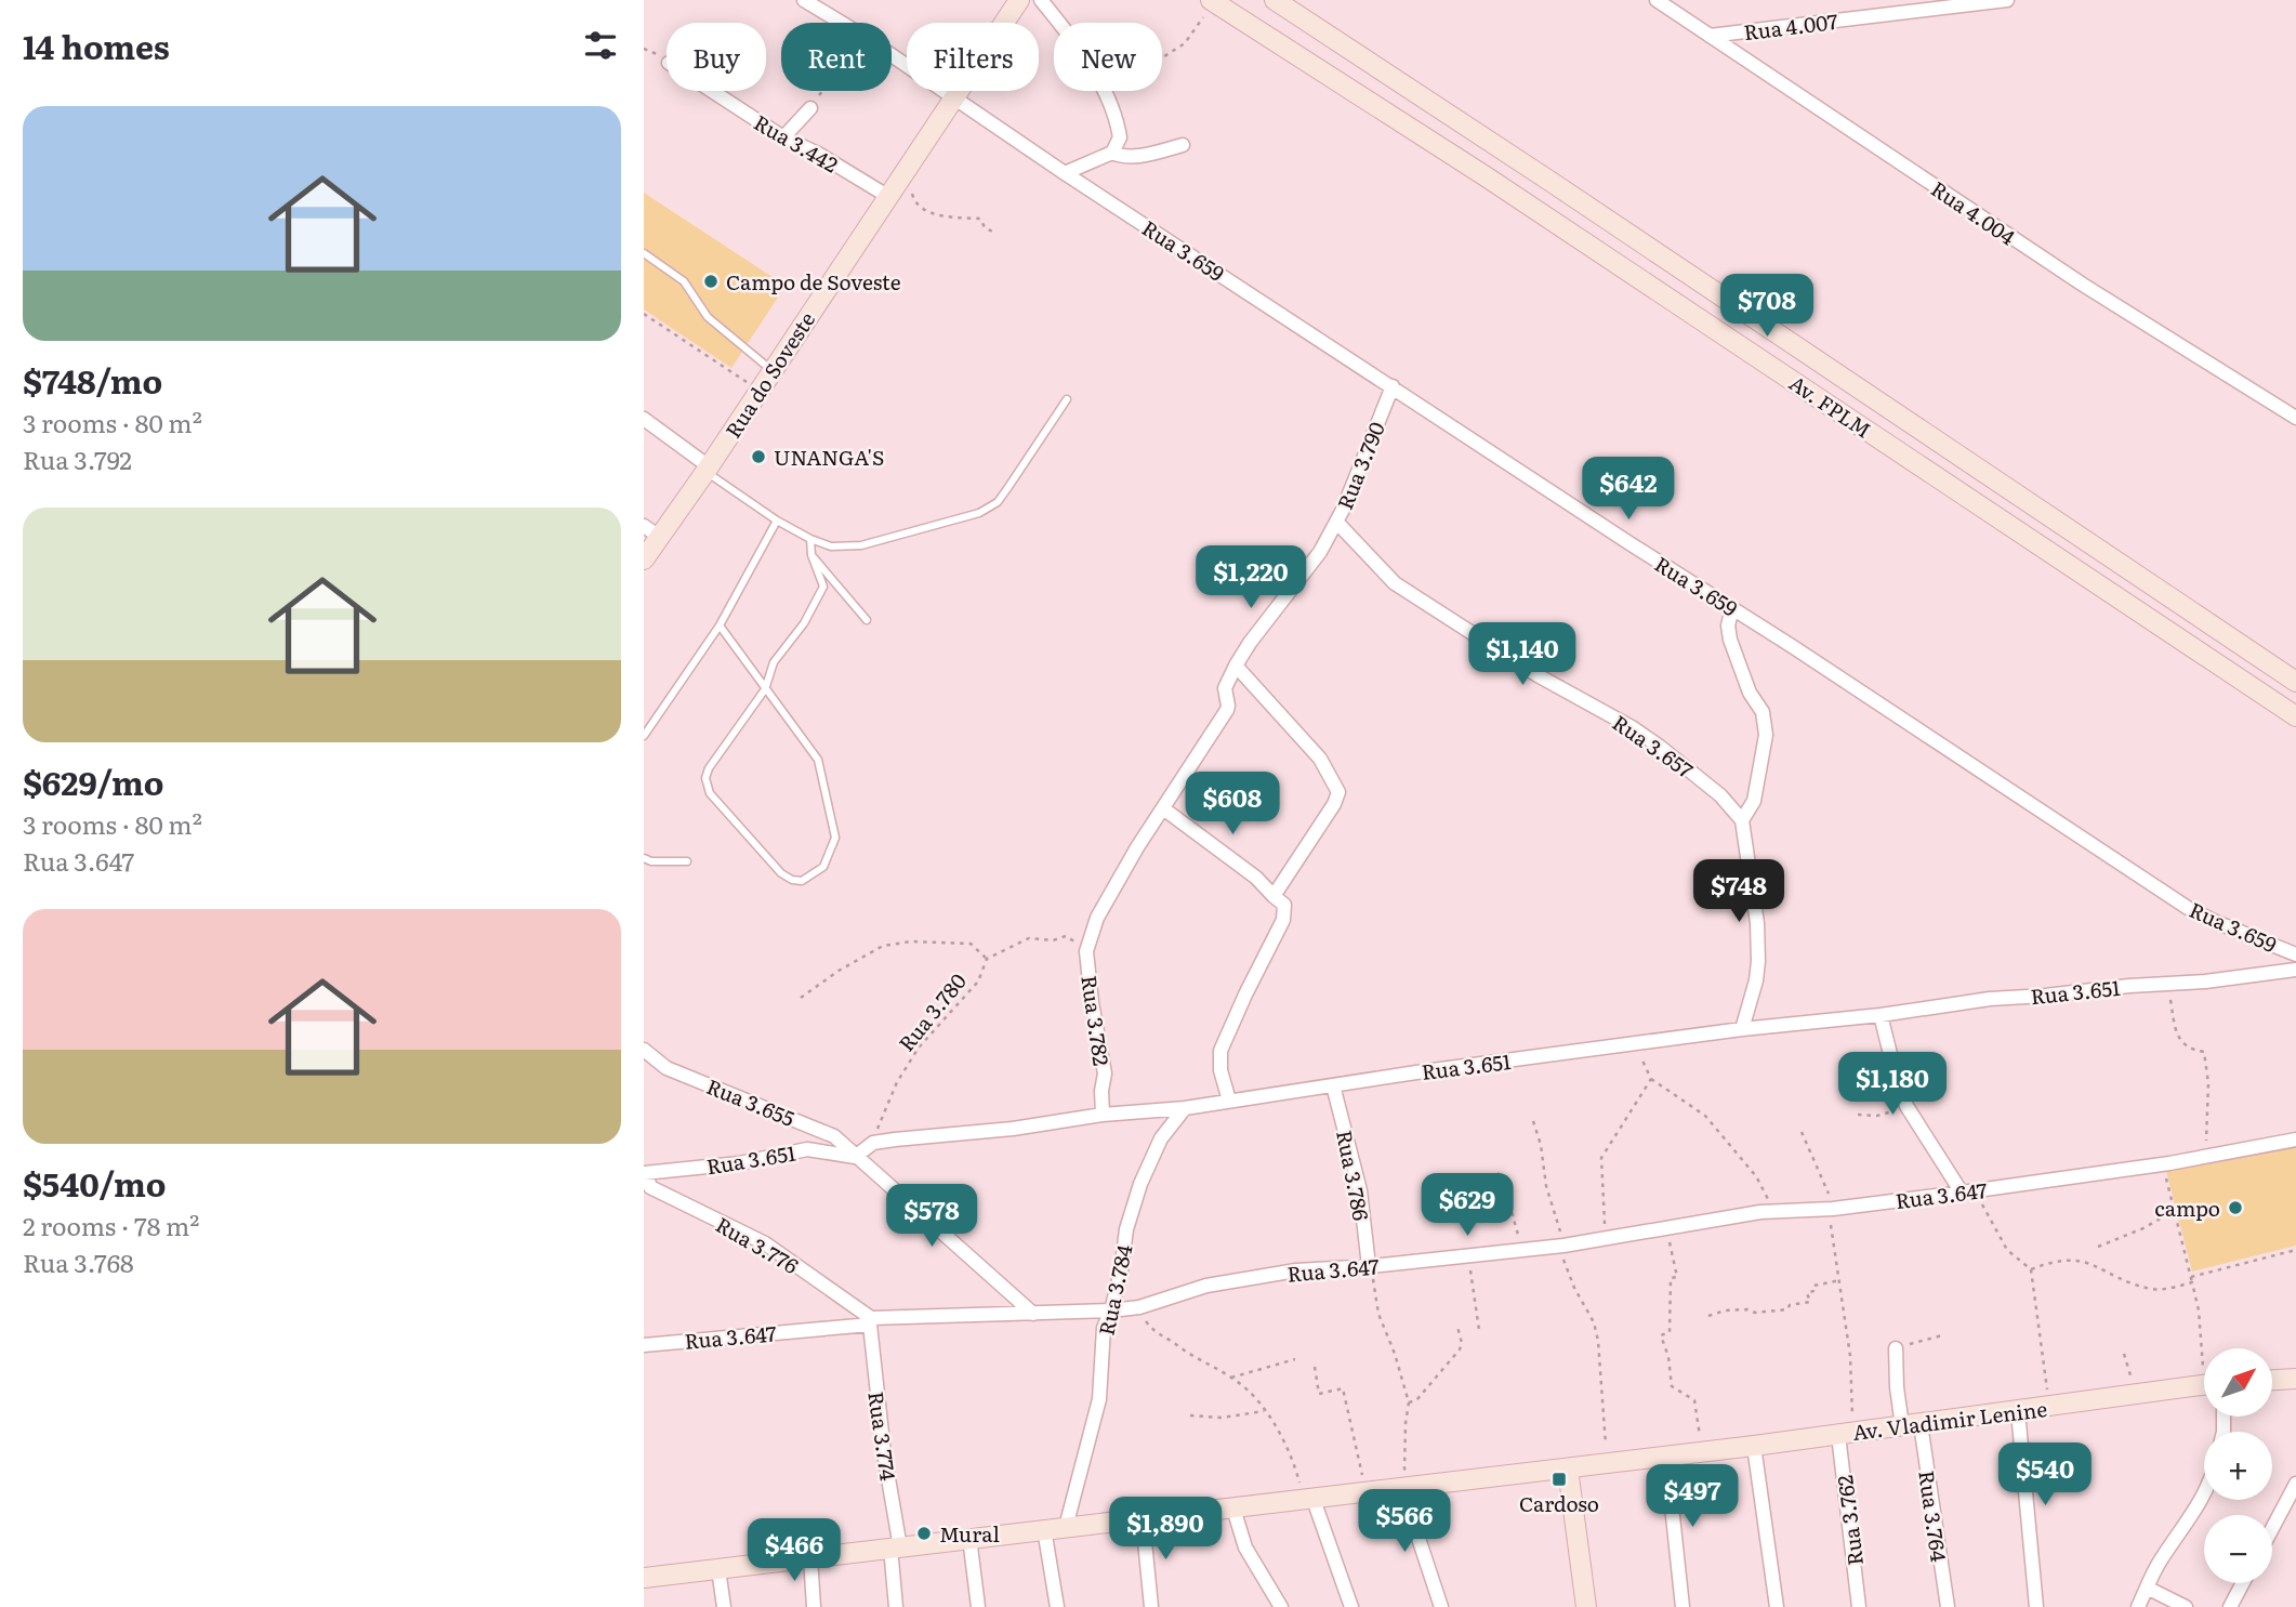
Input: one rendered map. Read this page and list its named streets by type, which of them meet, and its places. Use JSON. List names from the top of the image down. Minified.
{"streets":{"main road":["Rua do Soveste","Av. FPLM","Av. Vladimir Lenine"],"street":["Rua 4.007","Rua 3.442","Rua 4.004","Rua 3.659","Rua 3.790","Rua 3.657","Rua 3.651","Rua 3.782","Rua 3.655","Rua 3.786","Rua 3.647","Rua 3.776","Rua 3.784","Rua 3.774","Rua 3.764","Rua 3.762"],"path":["Rua 3.780"]},"crossings":[["Rua 4.007","Rua 4.004"],["Rua 3.442","Rua do Soveste"],["Rua 3.659","Rua do Soveste"],["Rua 3.659","Rua 3.790"],["Rua 3.790","Rua 3.657"],["Rua 3.790","Rua 3.782"],["Rua 3.651","Rua 3.780"],["Rua 3.651","Rua 3.782"],["Rua 3.651","Rua 3.655"],["Rua 3.651","Rua 3.786"],["Rua 3.651","Rua 3.776"],["Rua 3.651","Rua 3.784"],["Rua 3.780","Rua 3.782"],["Rua 3.655","Rua 3.647"],["Rua 3.786","Rua 3.647"],["Rua 3.647","Rua 3.776"],["Rua 3.647","Rua 3.784"],["Rua 3.647","Rua 3.774"],["Rua 3.776","Rua 3.774"],["Rua 3.784","Av. Vladimir Lenine"],["Av. Vladimir Lenine","Rua 3.774"],["Av. Vladimir Lenine","Rua 3.764"],["Av. Vladimir Lenine","Rua 3.762"]],"places":{"other":["Campo de Soveste","UNANGA'S","campo","Mural"],"transit":["Cardoso"]},"north":"top right","page":{"heading":"14 homes","chip":["Buy","Rent","Filters","New"],"list":[{"name":"$748/mo","note":"3 rooms · 80 m² · Rua 3.792"},{"name":"$629/mo","note":"3 rooms · 80 m² · Rua 3.647"},{"name":"$540/mo","note":"2 rooms · 78 m² · Rua 3.768"}],"price":["$708","$642","$1,220","$1,140","$608","$748","$1,180","$629","$578","$540","$497","$566","$1,890","$466"],"map_buttons":["+","−"]}}
